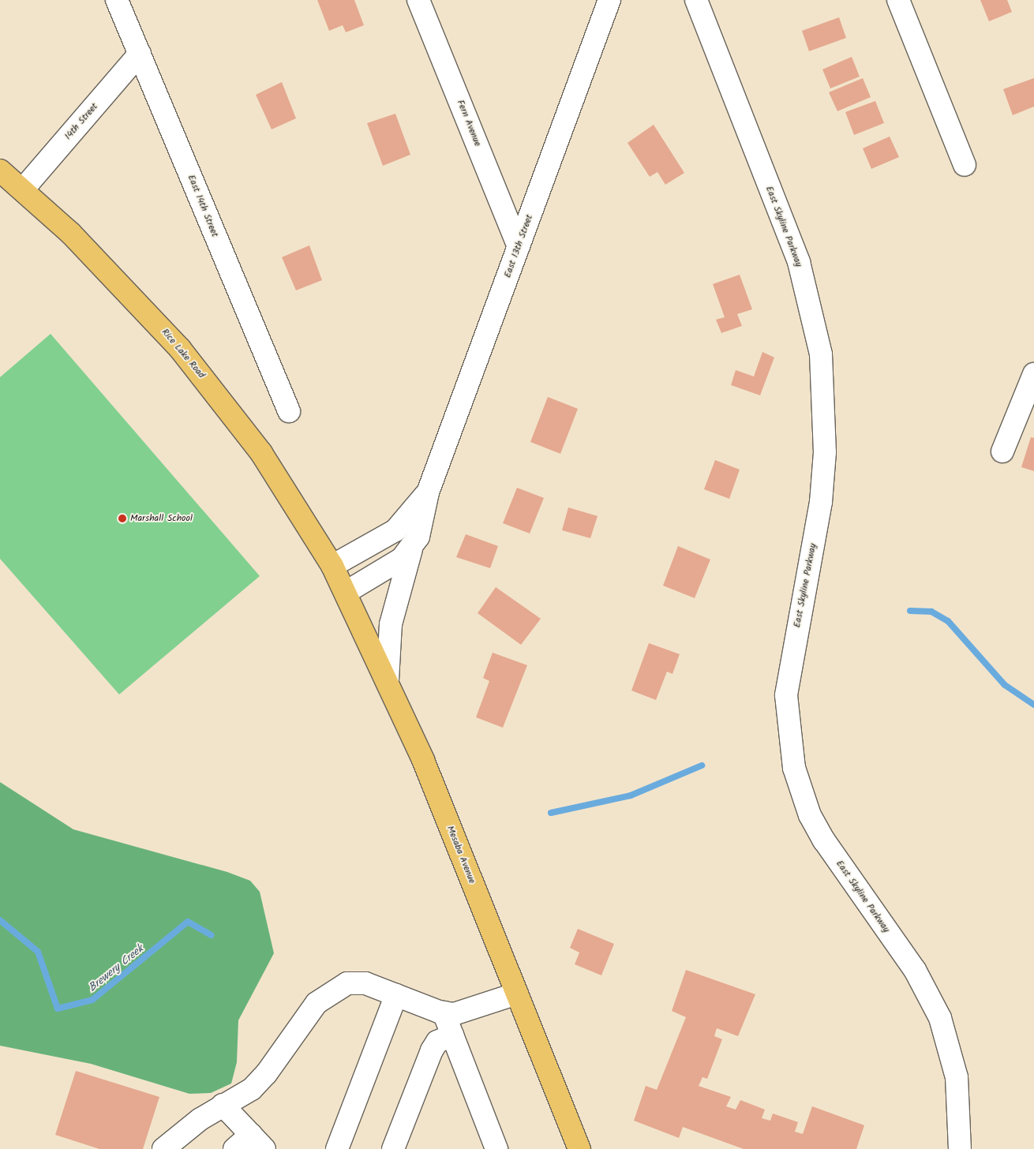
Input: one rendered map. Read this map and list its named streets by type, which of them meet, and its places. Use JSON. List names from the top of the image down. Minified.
{"streets":{"main road":["Rice Lake Road","Mesaba Avenue"],"street":["14th Street","Fern Avenue","East 14th Street","East Skyline Parkway","East 13th Street"]},"crossings":[["14th Street","East 14th Street"],["14th Street","Rice Lake Road"],["Fern Avenue","East 13th Street"],["East 13th Street","Rice Lake Road"],["East 13th Street","Mesaba Avenue"],["Rice Lake Road","Mesaba Avenue"]],"water":["Brewery Creek"],"places":["Marshall School"]}
